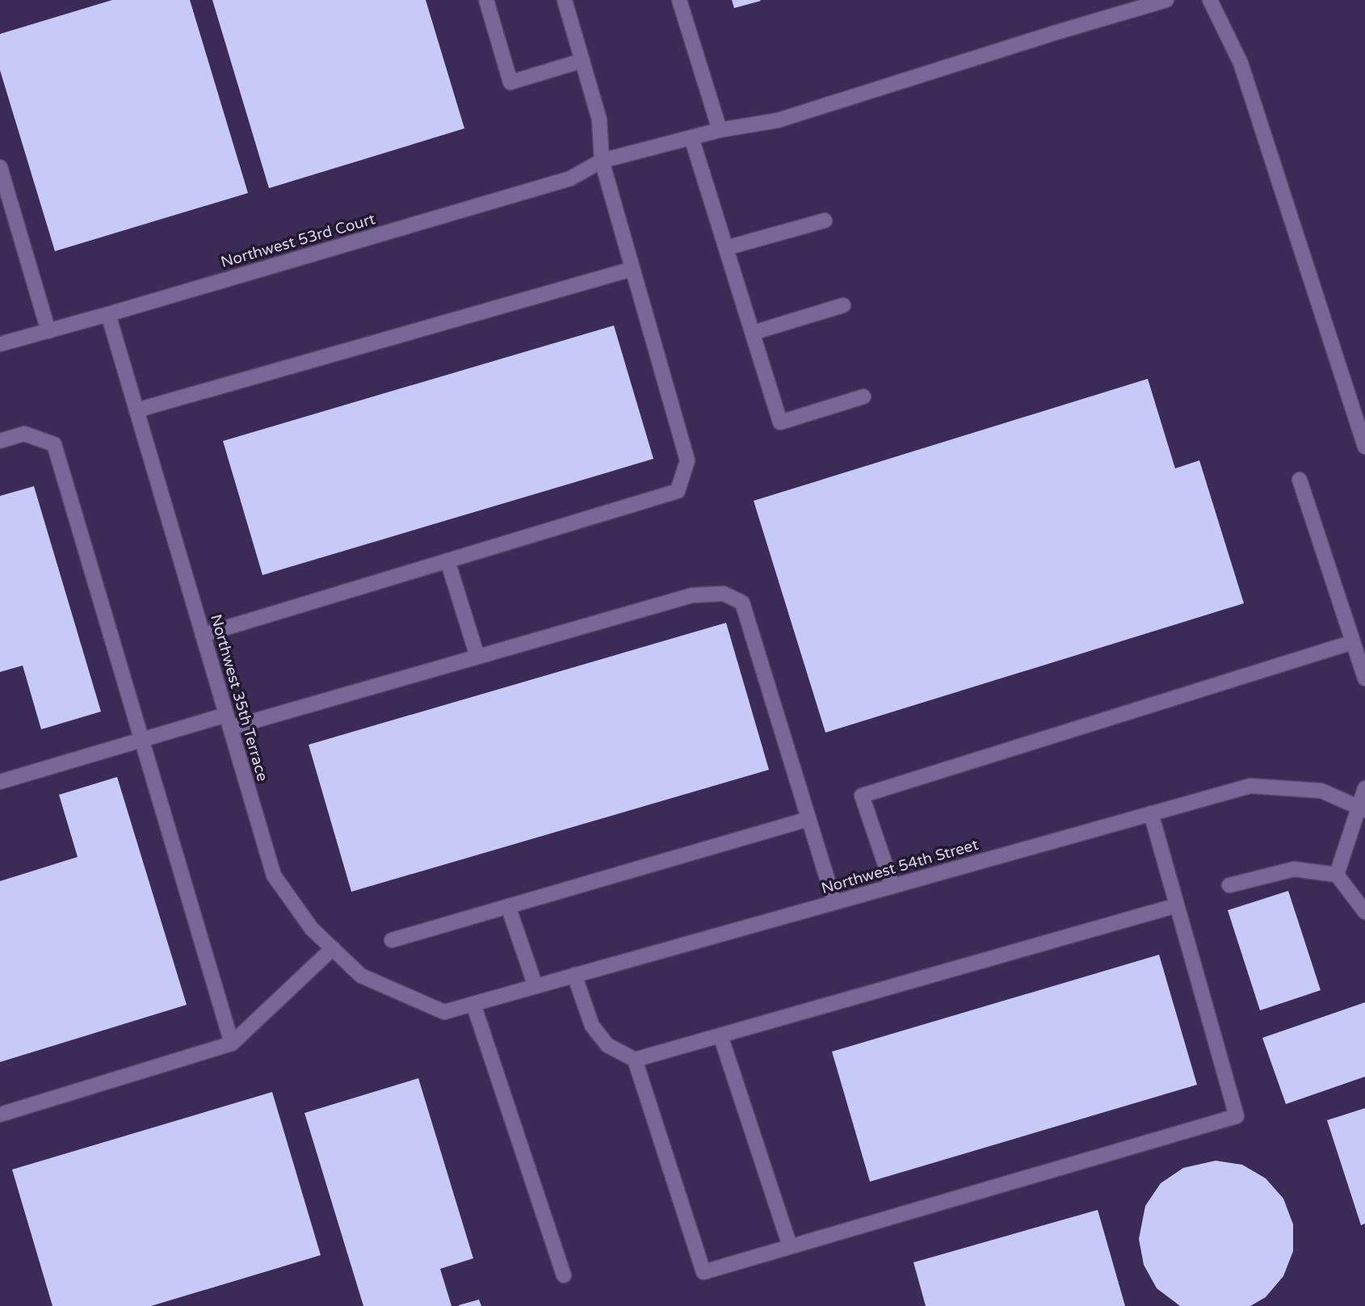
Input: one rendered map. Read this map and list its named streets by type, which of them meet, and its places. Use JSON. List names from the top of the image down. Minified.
{"streets":{"street":["Northwest 53rd Court","Northwest 35th Terrace","Northwest 54th Street"]},"crossings":[["Northwest 53rd Court","Northwest 35th Terrace"],["Northwest 35th Terrace","Northwest 54th Street"]]}
